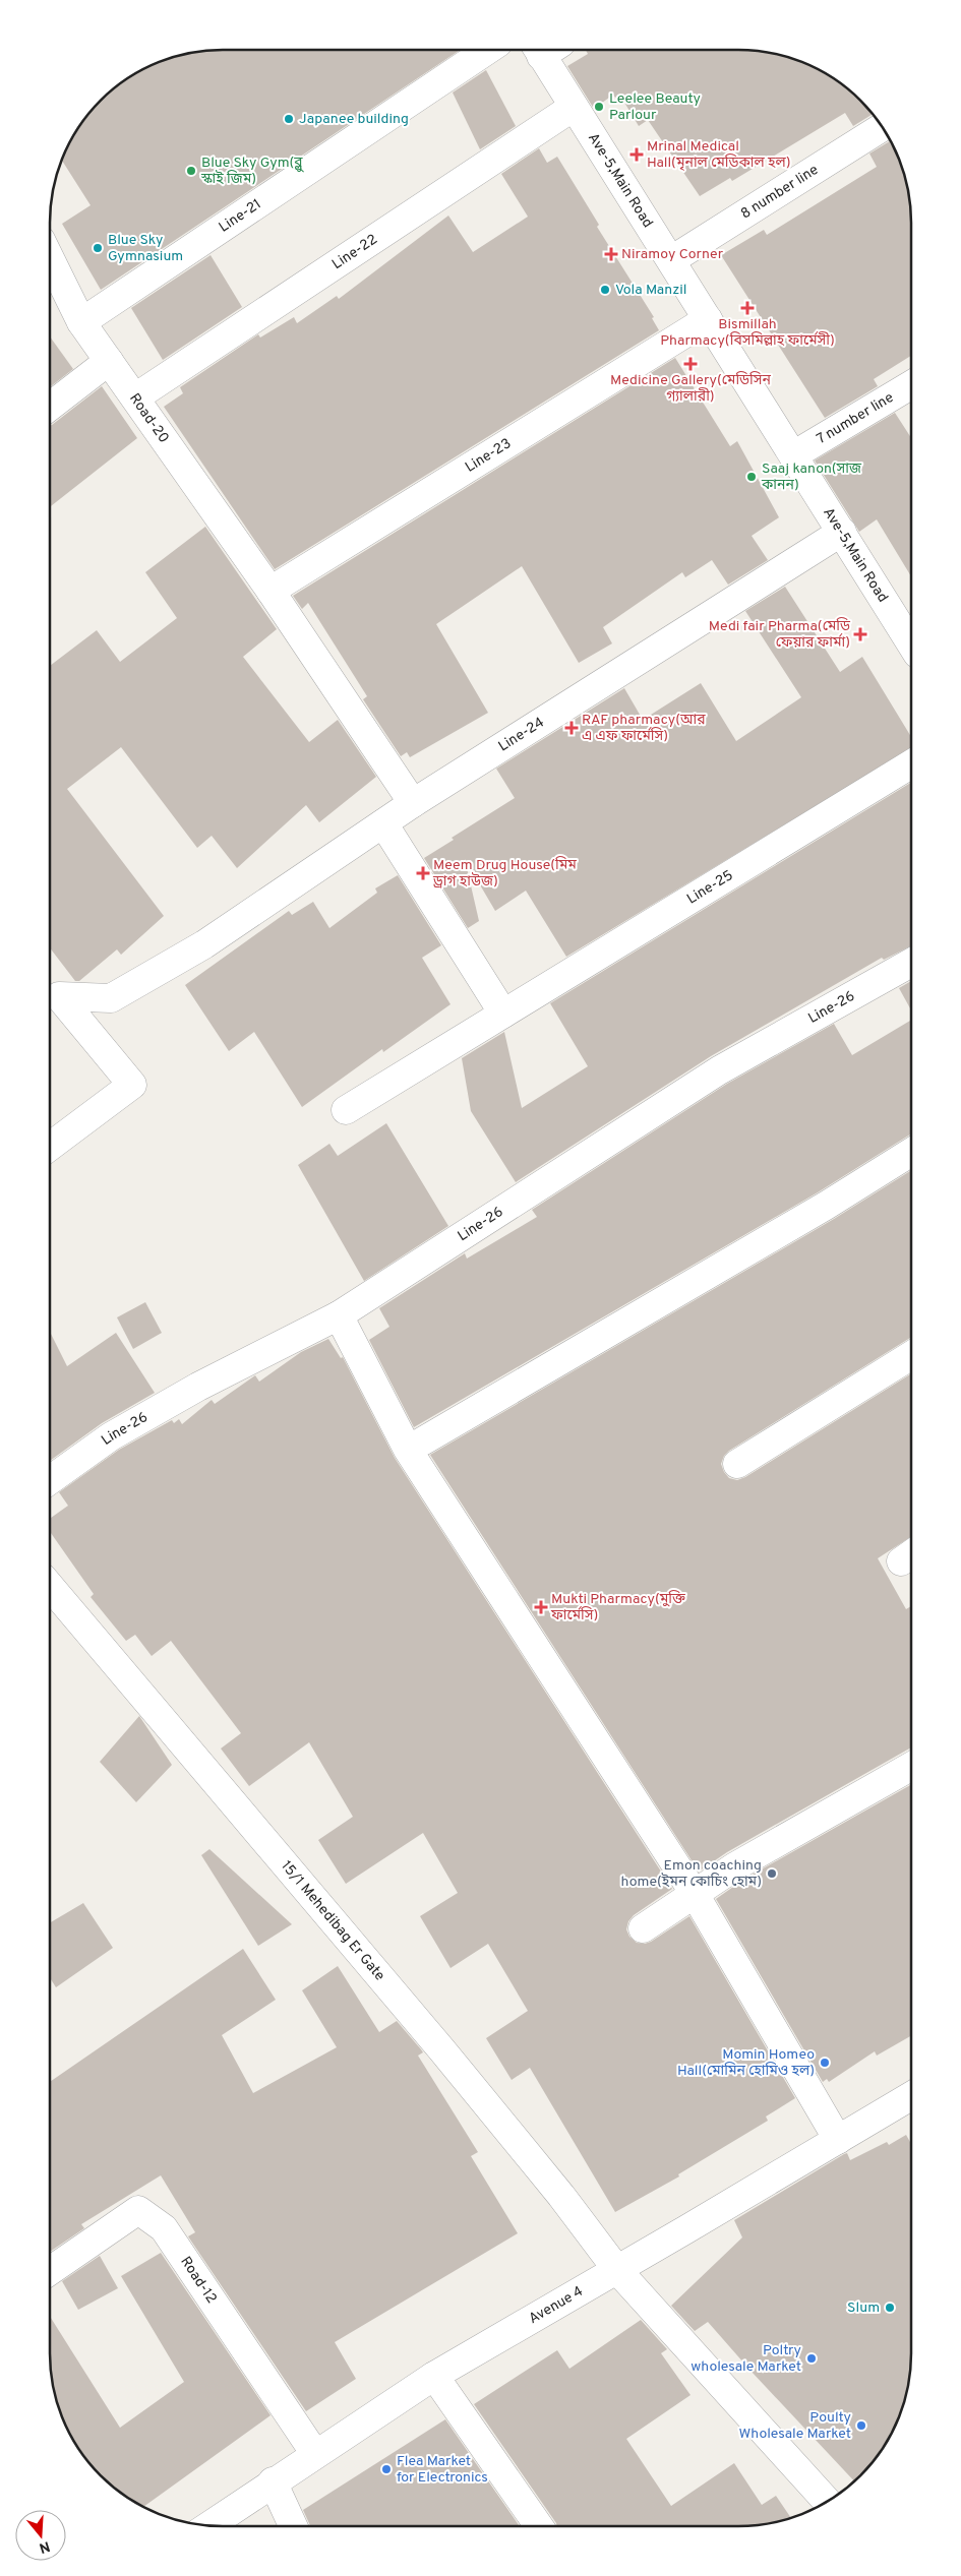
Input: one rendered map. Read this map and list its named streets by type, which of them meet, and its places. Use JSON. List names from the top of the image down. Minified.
{"streets":{"street":["Ave-5,Main Road","8 number line","Line-21","Line-22","Road-20","7 number line","Line-23","Line-24","Line-25","Line-26","15/1 Mehedibag Er Gate","Road-12","Avenue 4"]},"crossings":[["Ave-5,Main Road","8 number line"],["Ave-5,Main Road","Line-22"],["Ave-5,Main Road","7 number line"],["Ave-5,Main Road","Line-23"],["Ave-5,Main Road","Line-24"],["Line-21","Road-20"],["Line-22","Road-20"],["Road-20","Line-23"],["Road-20","Line-24"],["15/1 Mehedibag Er Gate","Avenue 4"],["Road-12","Avenue 4"]],"places":{"other":["Leelee Beauty Parlour","Japanee building","Blue Sky Gym(ব্লু স্কাই জিম)","Blue Sky Gymnasium","Vola Manzil","Saaj kanon(সাজ কানন)","Emon coaching home(ইমন কোচিং হোম)","Momin Homeo Hall(মোমিন হোমিও হল)","Slum","Poltry wholesale Market","Poulty Wholesale Market","Flea Market for Electronics"],"health":["Mrinal Medical Hall(মৃনাল মেডিকাল হল)","Niramoy Corner","Bismillah Pharmacy(বিসমিল্লাহ ফার্মেসী)","Medicine Gallery(মেডিসিন গ্যালারী)","Medi fair Pharma(মেডি ফেয়ার ফার্মা)","RAF pharmacy(আর এ এফ ফার্মেসি)","Meem Drug House(মিম ড্রাগ হাউজ)","Mukti Pharmacy(মুক্তি ফার্মেসি)"]},"north":"bottom"}
